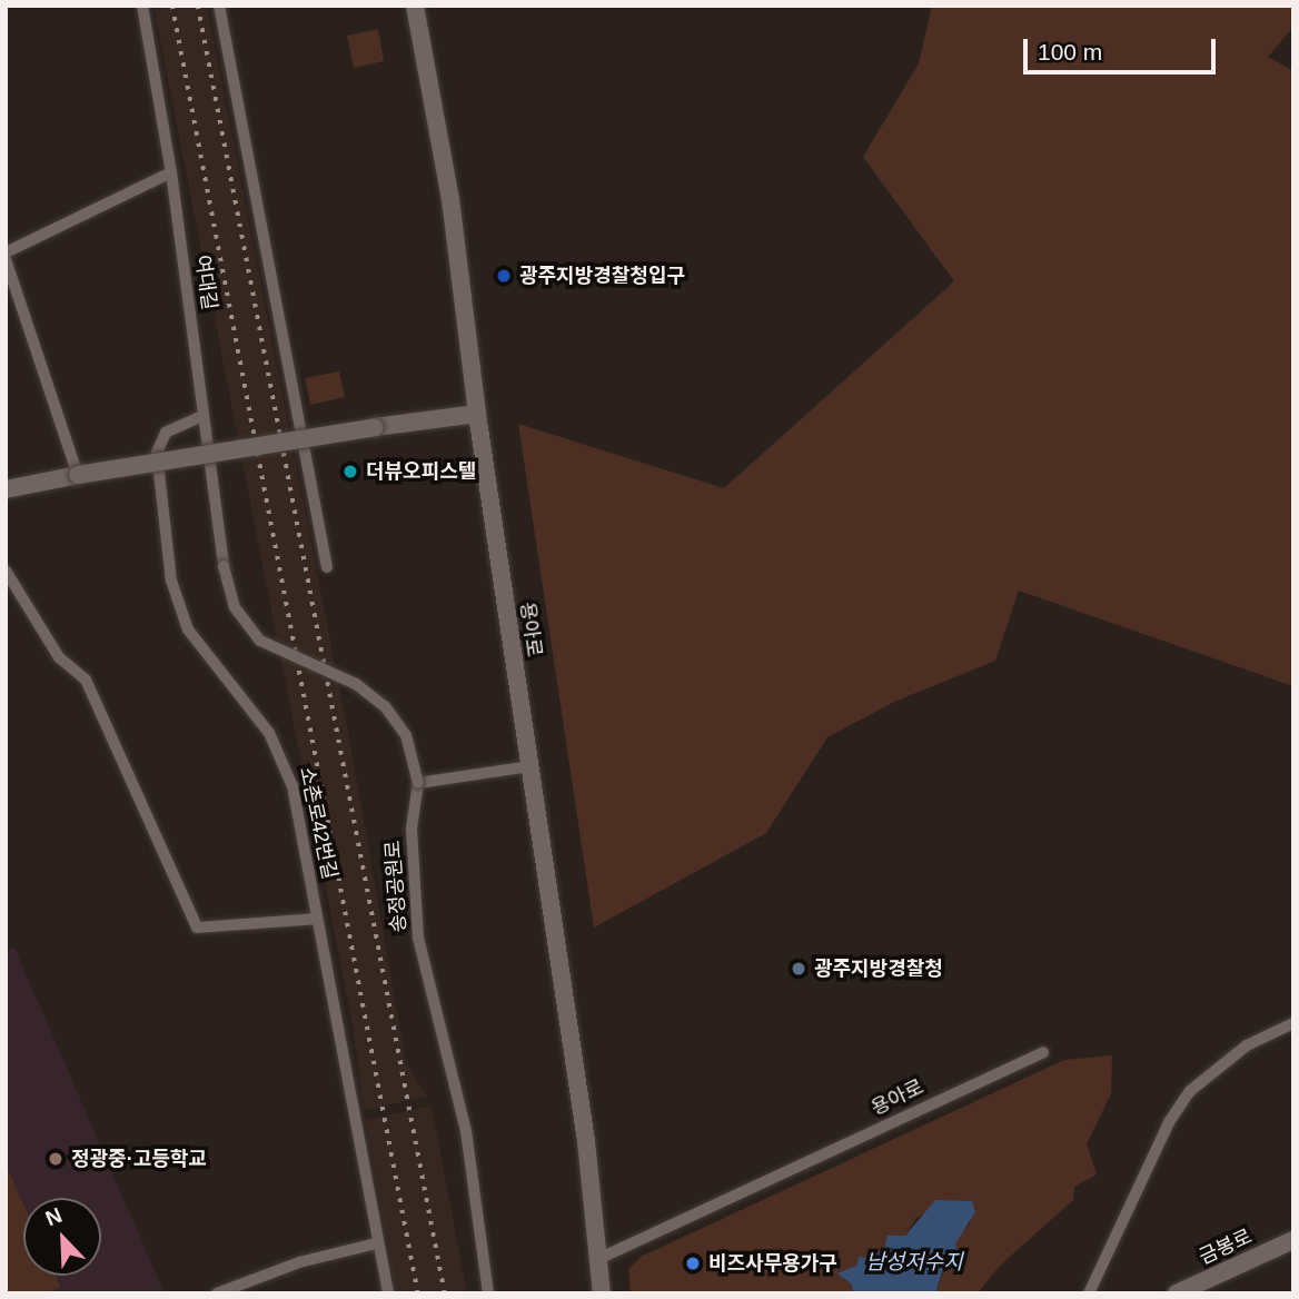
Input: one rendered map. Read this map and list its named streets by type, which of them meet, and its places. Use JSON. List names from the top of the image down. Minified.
{"streets":{"street":["여대길","용아로","소촌로42번길","송정공원로","금봉로"]},"crossings":[["여대길","소촌로42번길"],["여대길","송정공원로"]],"water":["남성저수지"],"places":["광주지방경찰청입구","더뷰오피스텔","광주지방경찰청","정광중·고등학교","비즈사무용가구"],"scale_bar":"100 m","north":"top left"}
